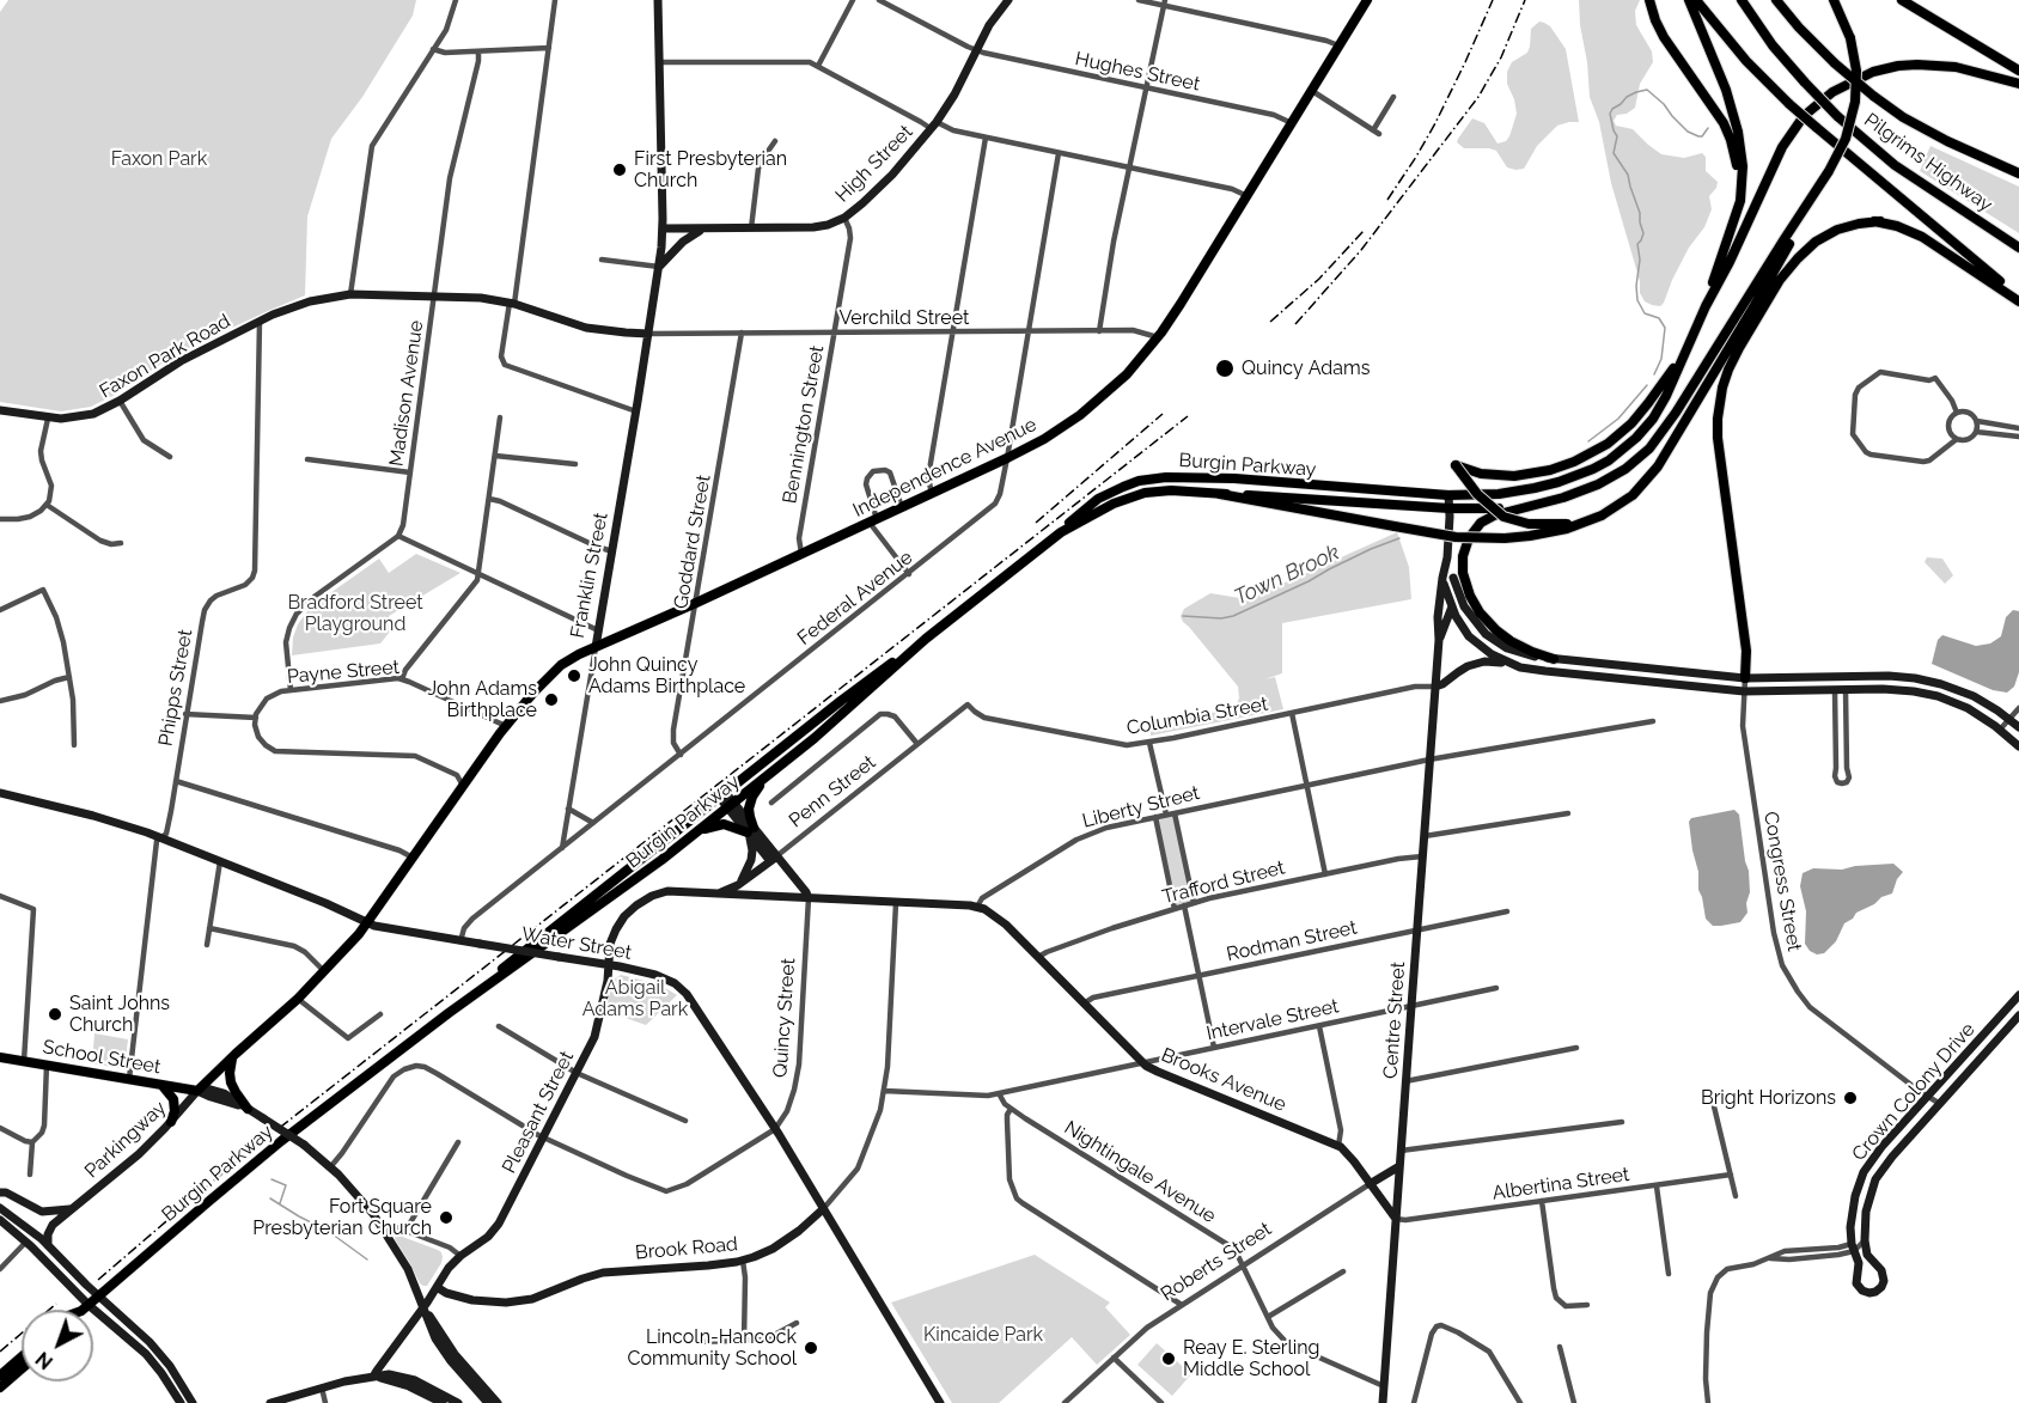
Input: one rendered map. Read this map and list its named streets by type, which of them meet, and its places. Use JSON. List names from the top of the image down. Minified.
{"streets":{"highway":["Pilgrims Highway"],"main road":["Burgin Parkway","Independence Avenue","Franklin Street","School Street"],"street":["Hughes Street","High Street","Verchild Street","Faxon Park Road","Madison Avenue","Bennington Street","Goddard Street","Federal Avenue","Payne Street","Phipps Street","Columbia Street","Penn Street","Liberty Street","Congress Street","Trafford Street","Rodman Street","Water Street","Quincy Street","Intervale Street","Centre Street","Brooks Avenue","Crown Colony Drive","Pleasant Street","Parkingway","Nightingale Avenue","Albertina Street","Brook Road","Roberts Street"]},"crossings":[["Hughes Street","High Street"],["Hughes Street","Independence Avenue"],["High Street","Bennington Street"],["High Street","Franklin Street"],["Verchild Street","Faxon Park Road"],["Verchild Street","Bennington Street"],["Verchild Street","Independence Avenue"],["Verchild Street","Goddard Street"],["Verchild Street","Franklin Street"],["Verchild Street","Federal Avenue"],["Faxon Park Road","Madison Avenue"],["Faxon Park Road","Franklin Street"],["Faxon Park Road","Phipps Street"],["Bennington Street","Independence Avenue"],["Burgin Parkway","Centre Street"],["Independence Avenue","Goddard Street"],["Independence Avenue","Franklin Street"],["Independence Avenue","Federal Avenue"],["Goddard Street","Federal Avenue"],["Franklin Street","Payne Street"],["Franklin Street","Water Street"],["Franklin Street","School Street"],["Franklin Street","Parkingway"],["Federal Avenue","Water Street"],["Phipps Street","Water Street"],["Phipps Street","School Street"],["Columbia Street","Penn Street"],["Columbia Street","Centre Street"],["Liberty Street","Centre Street"],["Liberty Street","Brooks Avenue"],["Congress Street","Crown Colony Drive"],["Trafford Street","Centre Street"],["Trafford Street","Brooks Avenue"],["Rodman Street","Centre Street"],["Rodman Street","Brooks Avenue"],["Water Street","Quincy Street"],["Water Street","Pleasant Street"],["Water Street","Brook Road"],["Intervale Street","Centre Street"],["Intervale Street","Brooks Avenue"],["Intervale Street","Nightingale Avenue"],["Intervale Street","Brook Road"],["Centre Street","Brooks Avenue"],["Centre Street","Nightingale Avenue"],["Centre Street","Albertina Street"],["Centre Street","Roberts Street"],["School Street","Pleasant Street"],["School Street","Parkingway"],["Brooks Avenue","Albertina Street"],["Brooks Avenue","Roberts Street"],["Pleasant Street","Brook Road"],["Nightingale Avenue","Roberts Street"]],"water":["Town Brook"],"parks":["Faxon Park","Bradford Street Playground","Abigail Adams Park","Kincaide Park"],"places":["First Presbyterian Church","Quincy Adams","John Quincy Adams Birthplace","John Adams Birthplace","Saint Johns Church","Bright Horizons","Fort Square Presbyterian Church","Lincoln-Hancock Community School","Reay E. Sterling Middle School"],"north":"bottom left"}
